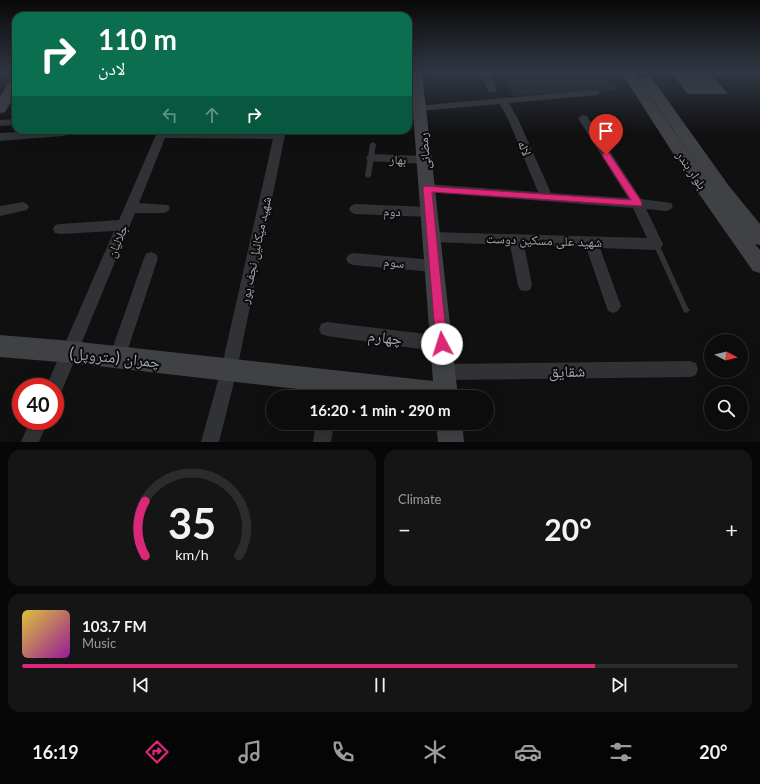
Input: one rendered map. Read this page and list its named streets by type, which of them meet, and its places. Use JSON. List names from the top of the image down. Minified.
{"streets":{"street":["لاله","رمضانی","بهار","بلوار بندر","دوم","شهید علی مسکین دوست","جلالیان","شهید میکائیل نجف پور","سوم","چهارم","چمران (متروپل)","شقایق"]},"crossings":[["رمضانی","بهار"],["رمضانی","دوم"],["رمضانی","شهید علی مسکین دوست"],["رمضانی","سوم"],["رمضانی","چهارم"],["رمضانی","چمران (متروپل)"],["رمضانی","شقایق"],["جلالیان","چمران (متروپل)"],["شهید میکائیل نجف پور","چمران (متروپل)"],["چمران (متروپل)","شقایق"]],"north":"right","page":{"turn":["110 m","لادن"],"limit":"40","trip":"16:20 · 1 min · 290 m","tile":"Climate","heat":["−","20°","+"],"song":["103.7 FM","Music"],"tabs":["16:19","20°"],"gauge":["35","km/h"]}}
